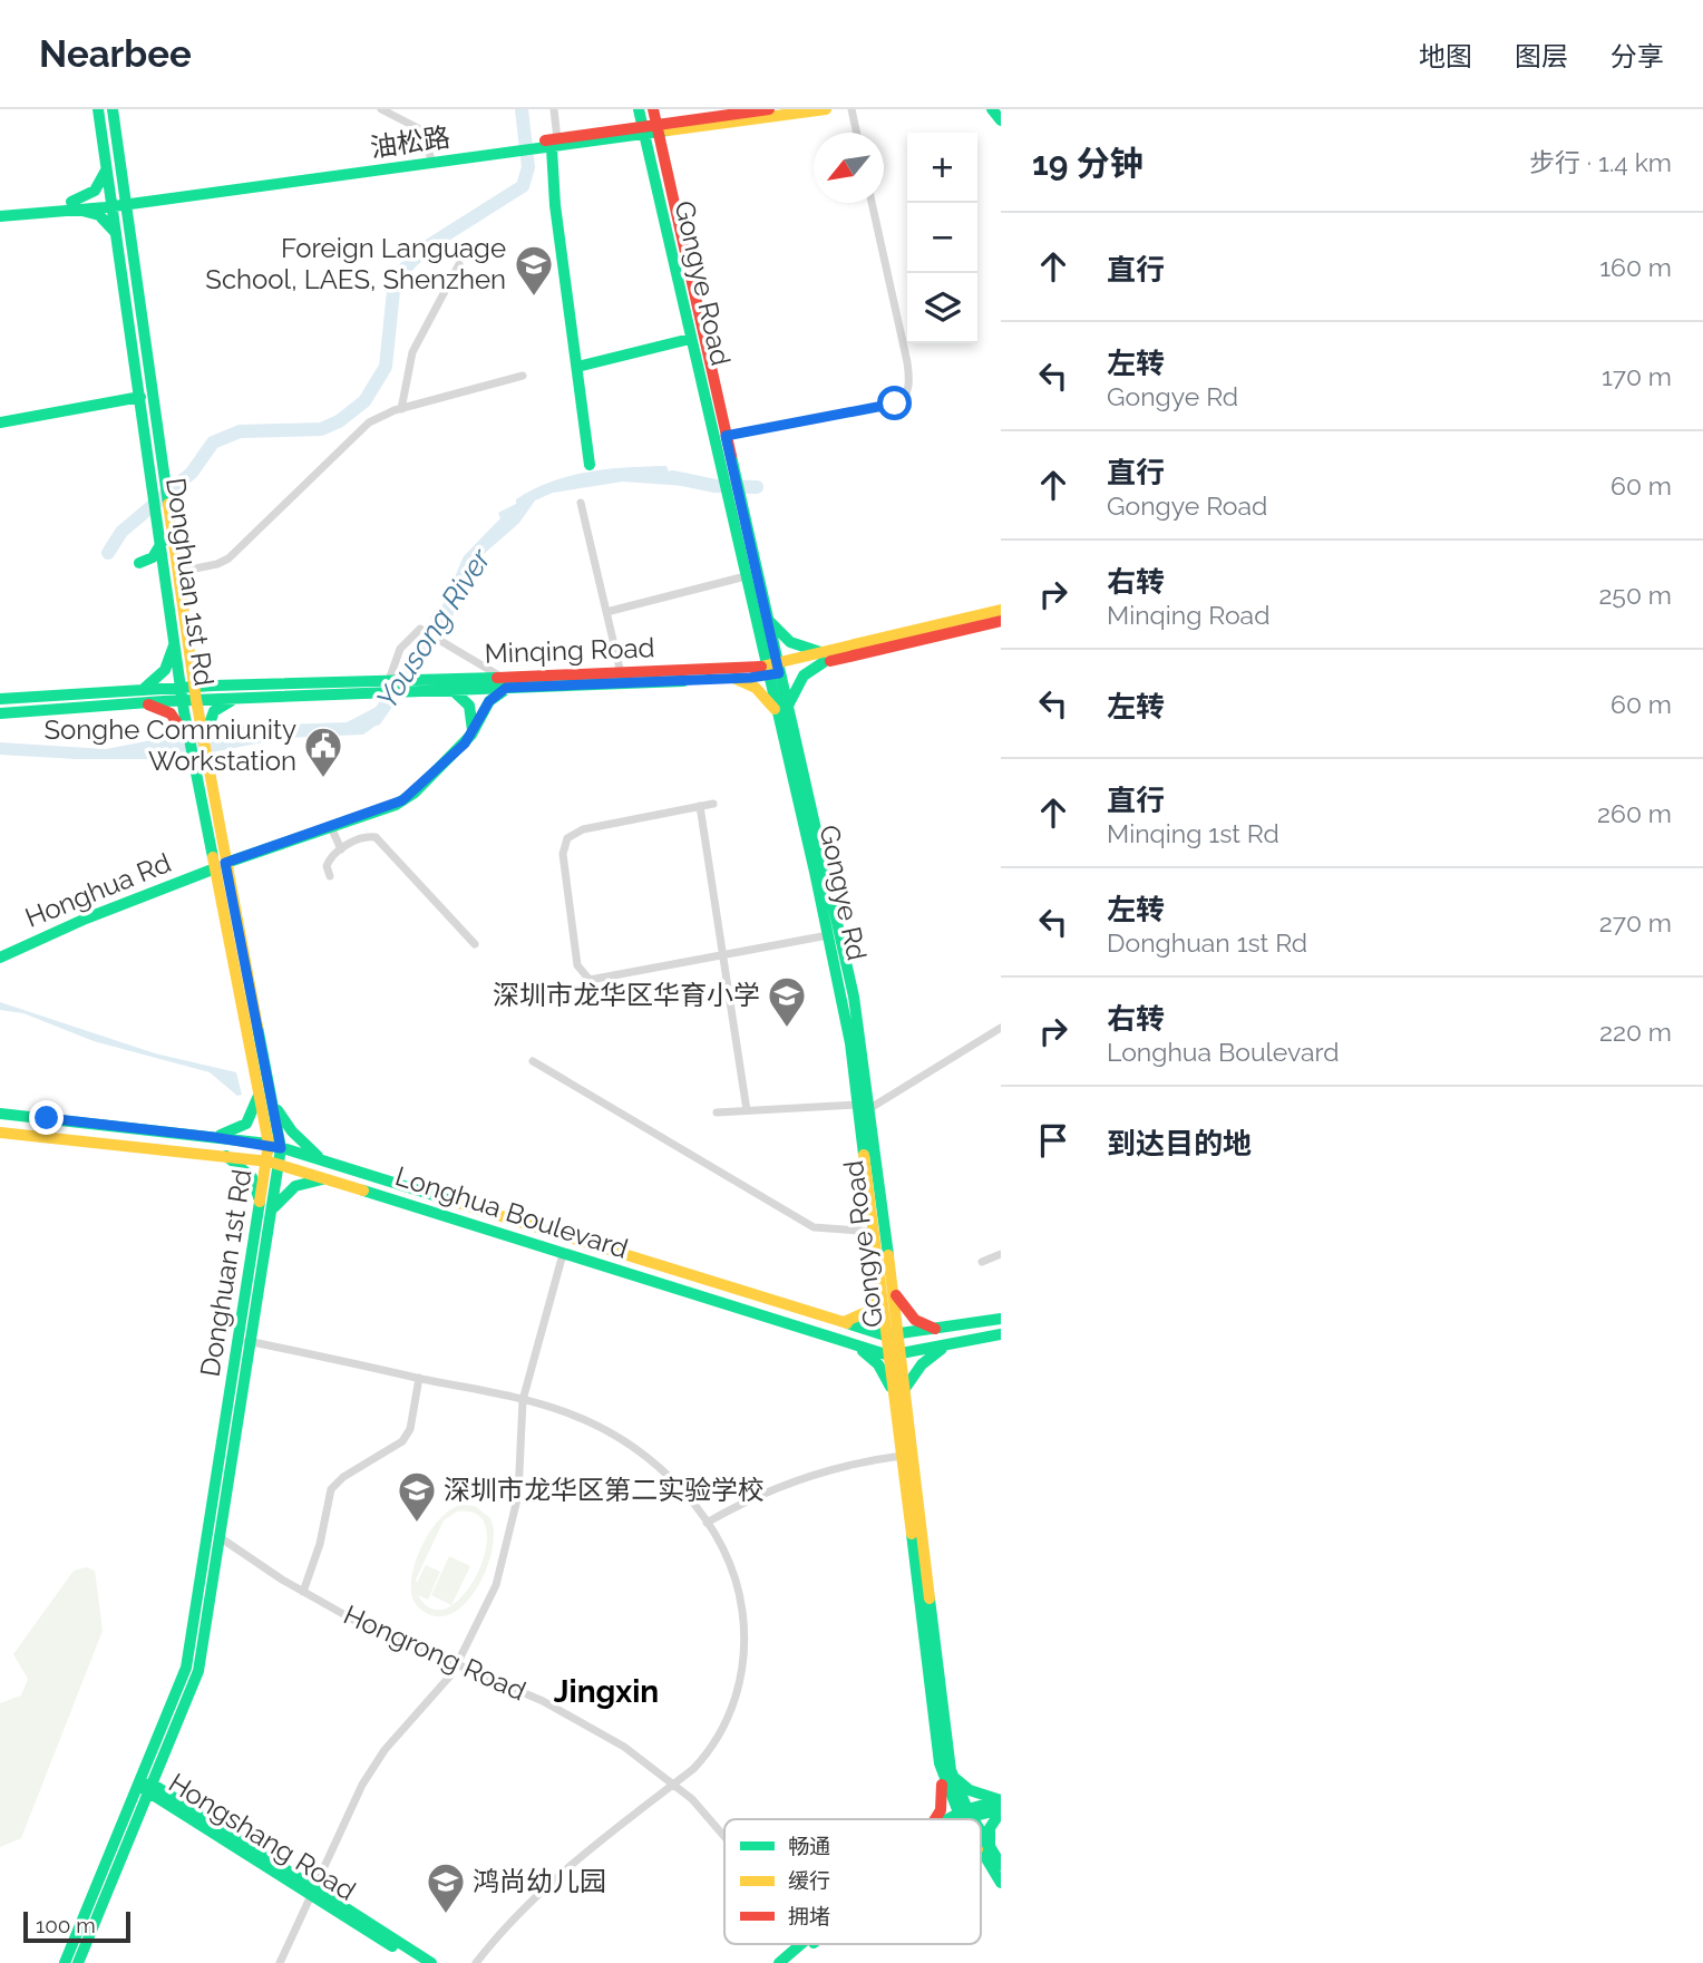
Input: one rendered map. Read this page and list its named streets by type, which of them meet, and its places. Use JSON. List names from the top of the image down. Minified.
{"streets":{"main road":["油松路","Gongye Road","Donghuan 1st Rd","Minqing Road","Honghua Rd","Gongye Rd","Longhua Boulevard","Hongshang Road"],"street":["Hongrong Road"]},"crossings":[["油松路","Gongye Road"],["油松路","Donghuan 1st Rd"],["Gongye Road","Minqing Road"],["Gongye Road","Gongye Rd"],["Gongye Road","Longhua Boulevard"],["Donghuan 1st Rd","Minqing Road"],["Donghuan 1st Rd","Honghua Rd"],["Donghuan 1st Rd","Longhua Boulevard"],["Donghuan 1st Rd","Hongrong Road"],["Donghuan 1st Rd","Hongshang Road"],["Minqing Road","Honghua Rd"],["Gongye Rd","Longhua Boulevard"]],"districts":["Jingxin"],"water":["Yousong River"],"places":{"school or university":["Foreign Language School, LAES, Shenzhen","深圳市龙华区华育小学","深圳市龙华区第二实验学校","鸿尚幼儿园"],"public building":["Songhe Commiunity Workstation"]},"legend":["畅通","缓行","拥堵"],"scale_bar":"100 m","north":"bottom left","page":{"header":"Nearbee","nav":["地图","图层","分享"],"heading":["19 分钟","步行 · 1.4 km"],"map_buttons":["+","−"],"list":[["直行","160 m"],["左转","Gongye Rd","170 m"],["直行","Gongye Road","60 m"],["右转","Minqing Road","250 m"],["左转","60 m"],["直行","Minqing 1st Rd","260 m"],["左转","Donghuan 1st Rd","270 m"],["右转","Longhua Boulevard","220 m"],"到达目的地"],"scale":"100 m"}}
